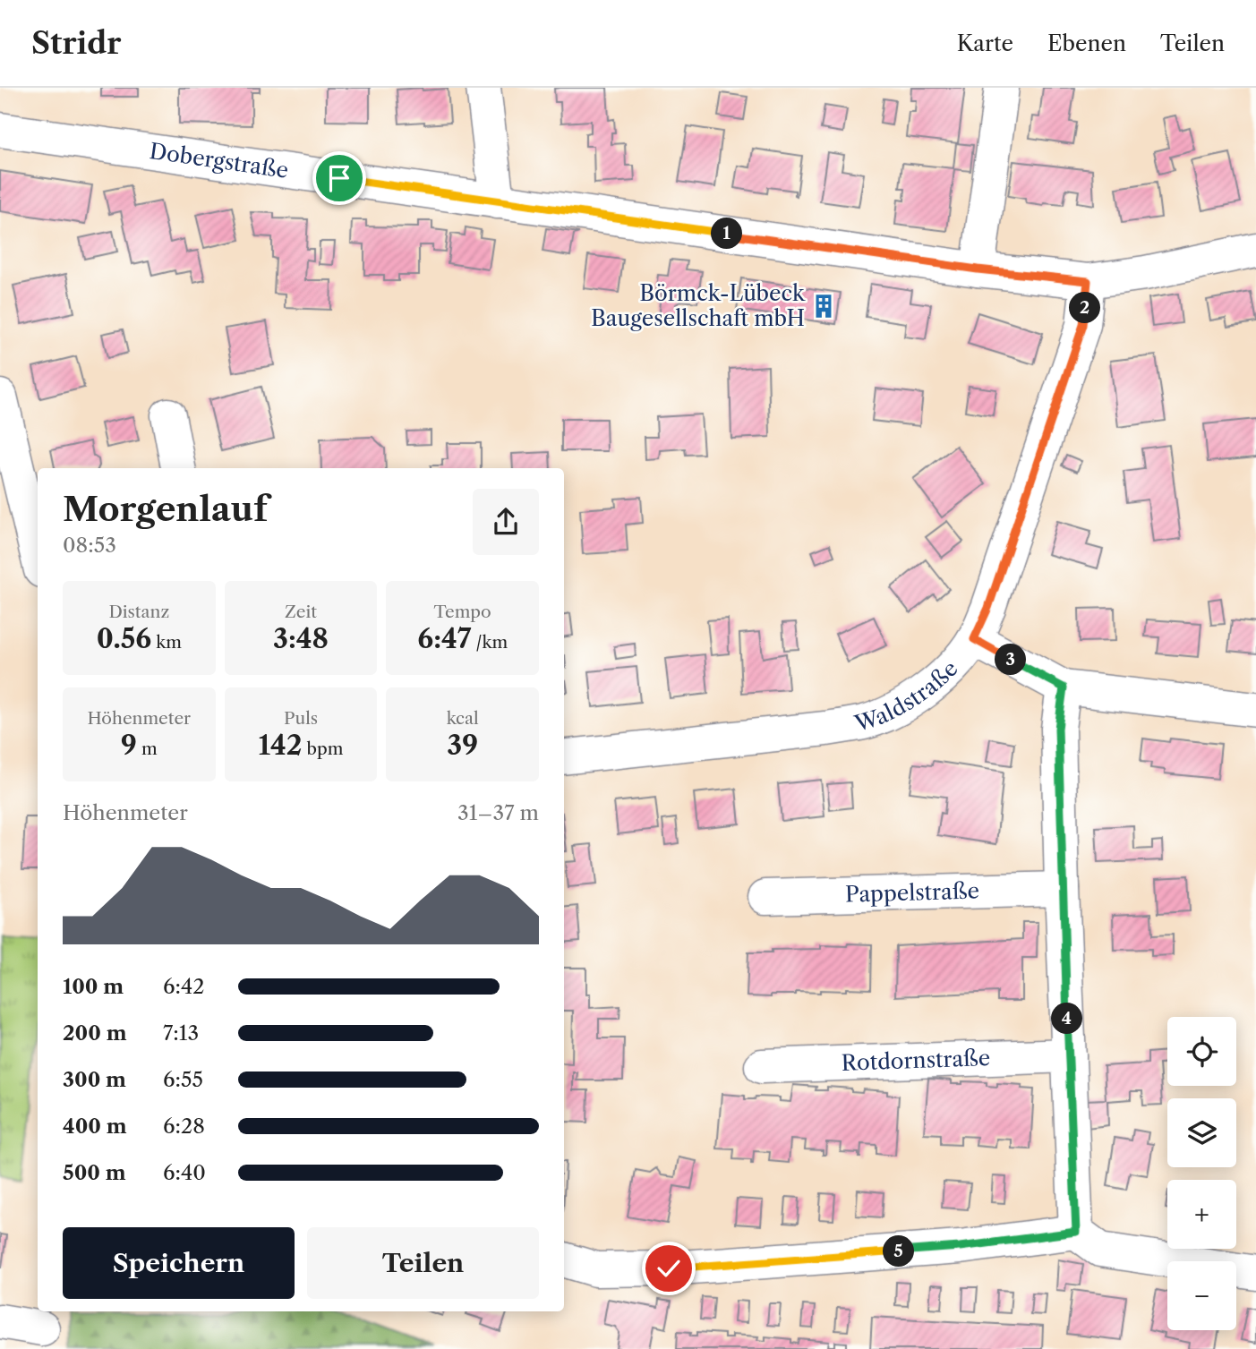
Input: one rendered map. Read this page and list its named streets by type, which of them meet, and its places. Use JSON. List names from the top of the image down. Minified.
{"streets":{"street":["Dobergstraße","Waldstraße","Pappelstraße","Rotdornstraße"]},"crossings":[["Dobergstraße","Waldstraße"]],"places":{"building":["Börmck-Lübeck Baugesellschaft mbH"]},"page":{"header":"Stridr","nav":["Karte","Ebenen","Teilen"],"pins":["1","2","3","4","5"],"heading":["Morgenlauf","08:53"],"stats":[["Distanz","0.56 km"],["Zeit","3:48"],["Tempo","6:47 /km"],["Höhenmeter","9 m"],["Puls","142 bpm"],["kcal","39"]],"chart":["Höhenmeter","31–37 m"],"list":[{"name":"100 m","note":"6:42"},{"name":"200 m","note":"7:13"},{"name":"300 m","note":"6:55"},{"name":"400 m","note":"6:28"},{"name":"500 m","note":"6:40"}],"map_buttons":["+","−"],"buttons":["Speichern","Teilen"]}}
